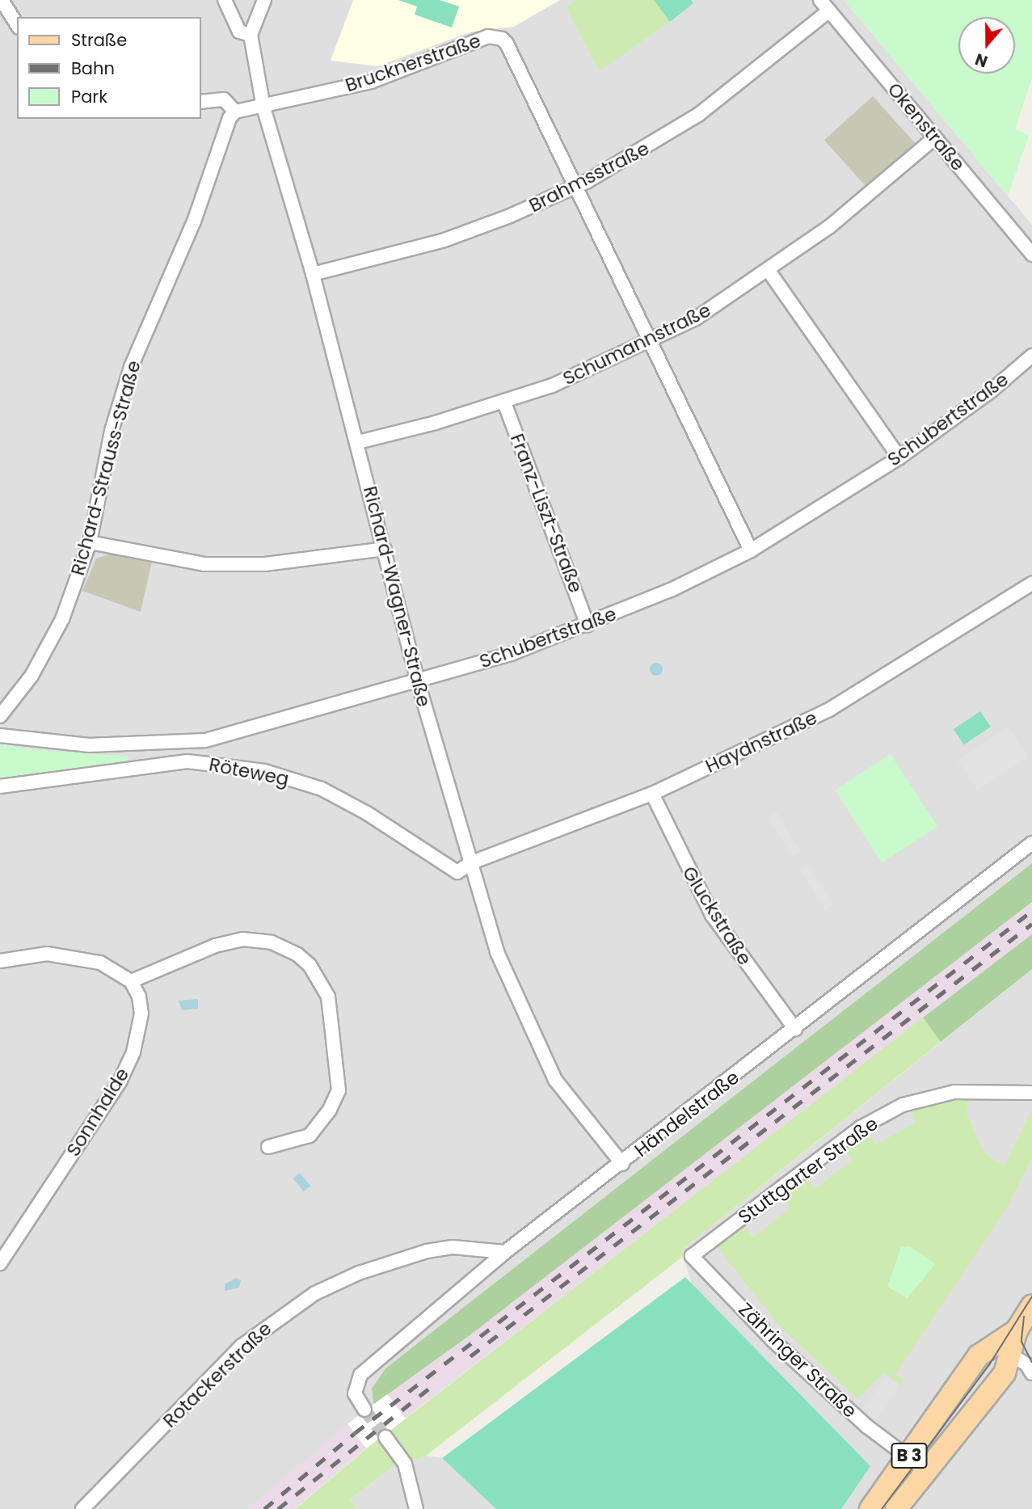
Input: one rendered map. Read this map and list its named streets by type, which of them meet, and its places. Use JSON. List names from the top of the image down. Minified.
{"streets":{"main road":["B 3"],"street":["Brucknerstraße","Okenstraße","Brahmsstraße","Schumannstraße","Schubertstraße","Richard-Strauss-Straße","Franz-Liszt-Straße","Richard-Wagner-Straße","Haydnstraße","Röteweg","Gluckstraße","Sonnhalde","Händelstraße","Stuttgarter Straße","Zähringer Straße","Rotackerstraße"]},"crossings":[["Brucknerstraße","Brahmsstraße"],["Brucknerstraße","Richard-Wagner-Straße"],["Okenstraße","Brahmsstraße"],["Okenstraße","Schumannstraße"],["Brahmsstraße","Richard-Wagner-Straße"],["Schumannstraße","Franz-Liszt-Straße"],["Schumannstraße","Richard-Wagner-Straße"],["Schubertstraße","Franz-Liszt-Straße"],["Schubertstraße","Richard-Wagner-Straße"],["Richard-Wagner-Straße","Haydnstraße"],["Richard-Wagner-Straße","Röteweg"],["Richard-Wagner-Straße","Händelstraße"],["Haydnstraße","Röteweg"],["Haydnstraße","Gluckstraße"],["Gluckstraße","Händelstraße"],["Händelstraße","Rotackerstraße"],["Stuttgarter Straße","Zähringer Straße"],["Zähringer Straße","B 3"]],"legend":["Straße","Bahn","Park"],"north":"bottom"}
